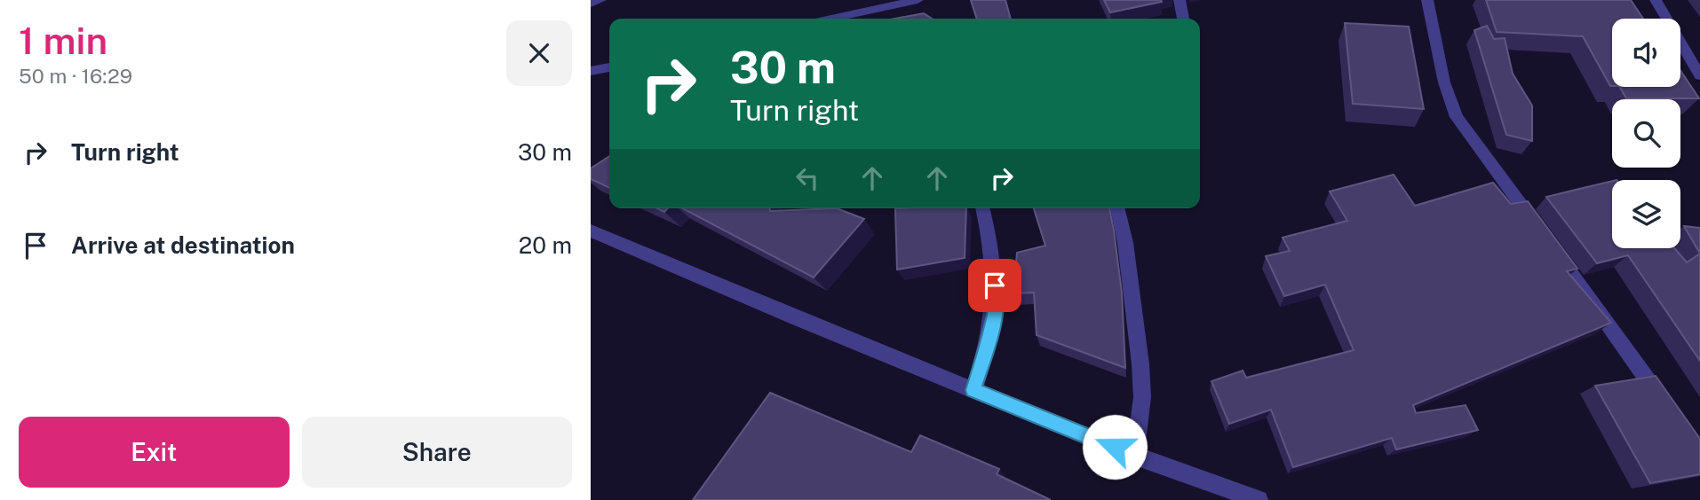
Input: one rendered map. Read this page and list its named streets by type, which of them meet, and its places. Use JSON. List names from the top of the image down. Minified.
{"page":{"heading":["1 min","50 m · 16:29"],"turn":["30 m","Turn right"],"list":[{"name":"Turn right","value":"30 m"},{"name":"Arrive at destination","value":"20 m"}],"buttons":["Exit","Share"]}}
